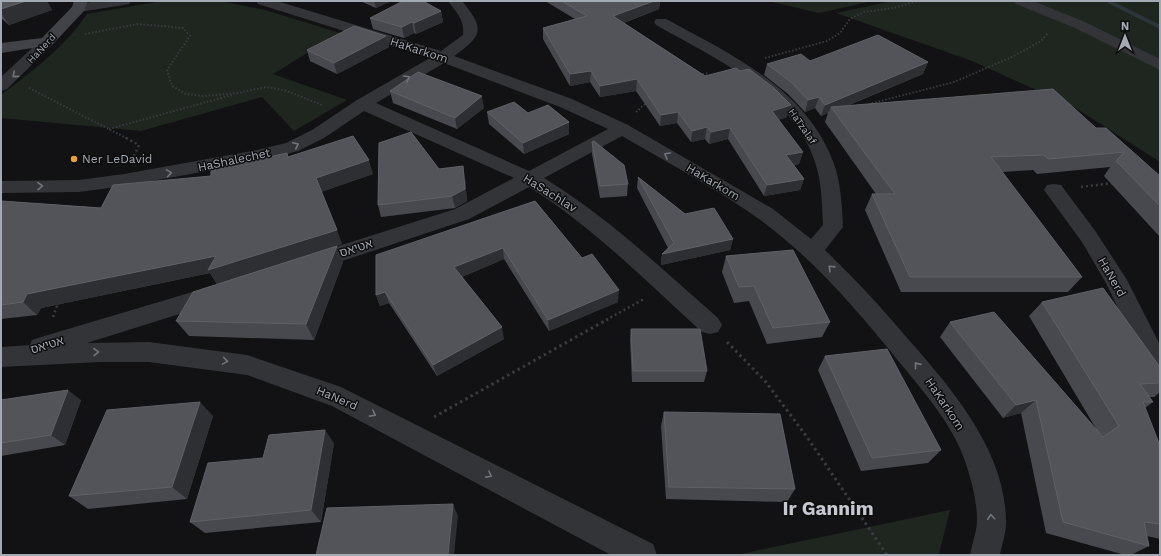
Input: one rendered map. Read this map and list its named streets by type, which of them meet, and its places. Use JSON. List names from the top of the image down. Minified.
{"streets":{"street":["HaNerd","HaKarkom","HaTzalaf","HaShalechet","HaSachlav","אטיאס"]},"crossings":[["HaNerd","אטיאס"],["HaKarkom","HaTzalaf"],["HaKarkom","HaShalechet"],["HaKarkom","אטיאס"],["HaShalechet","HaSachlav"],["HaSachlav","אטיאס"]],"one_way":["HaNerd","HaKarkom","HaShalechet"],"districts":["Ir Gannim"],"places":["Ner LeDavid"],"north":"top"}
